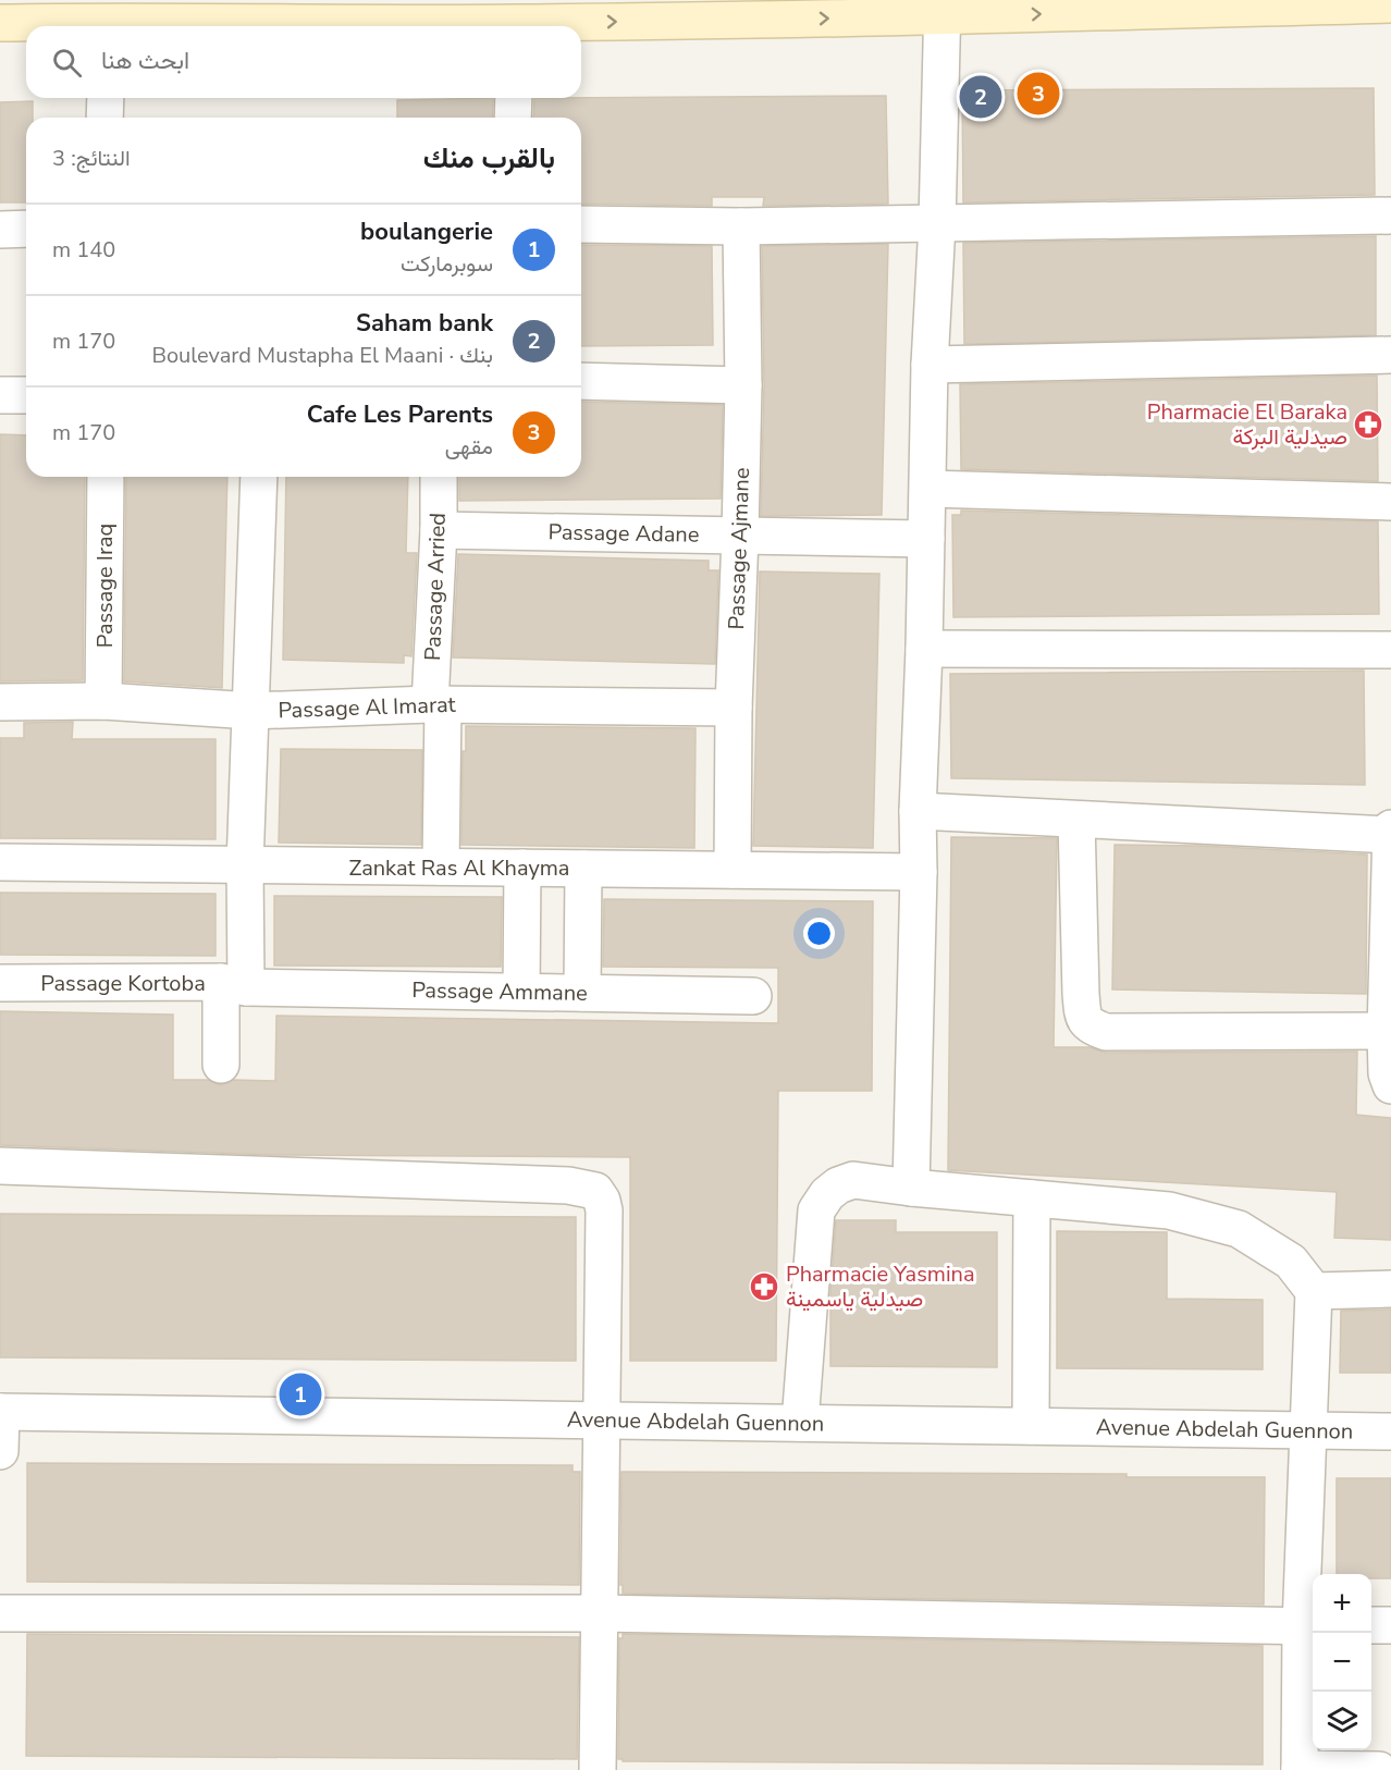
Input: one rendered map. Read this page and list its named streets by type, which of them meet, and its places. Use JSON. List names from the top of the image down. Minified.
{"streets":{"street":["Passage Adane","Passage Ajmane","Passage Iraq","Passage Arried","Passage Al Imarat","Zankat Ras Al Khayma","Passage Kortoba","Passage Ammane","Avenue Abdelah Guennon"]},"crossings":[["Passage Adane","Passage Ajmane"],["Passage Adane","Passage Arried"],["Passage Ajmane","Passage Al Imarat"],["Passage Ajmane","Zankat Ras Al Khayma"],["Passage Iraq","Passage Al Imarat"],["Passage Arried","Passage Al Imarat"],["Passage Arried","Zankat Ras Al Khayma"],["Passage Kortoba","Passage Ammane"]],"places":{"pharmacy":["Pharmacie El Baraka صيدلية البركة","Pharmacie Yasmina صيدلية ياسمينة"]},"page":{"search":"ابحث هنا","pins":["3","2","1"],"heading":["بالقرب منك","النتائج: 3"],"list":[{"mark":"1","name":"boulangerie","note":"سوبرماركت","value":"140 m"},{"mark":"2","name":"Saham bank","note":"بنك · Boulevard Mustapha El Maani","value":"170 m"},{"mark":"3","name":"Cafe Les Parents","note":"مقهى","value":"170 m"}],"map_buttons":["+","−"]}}
